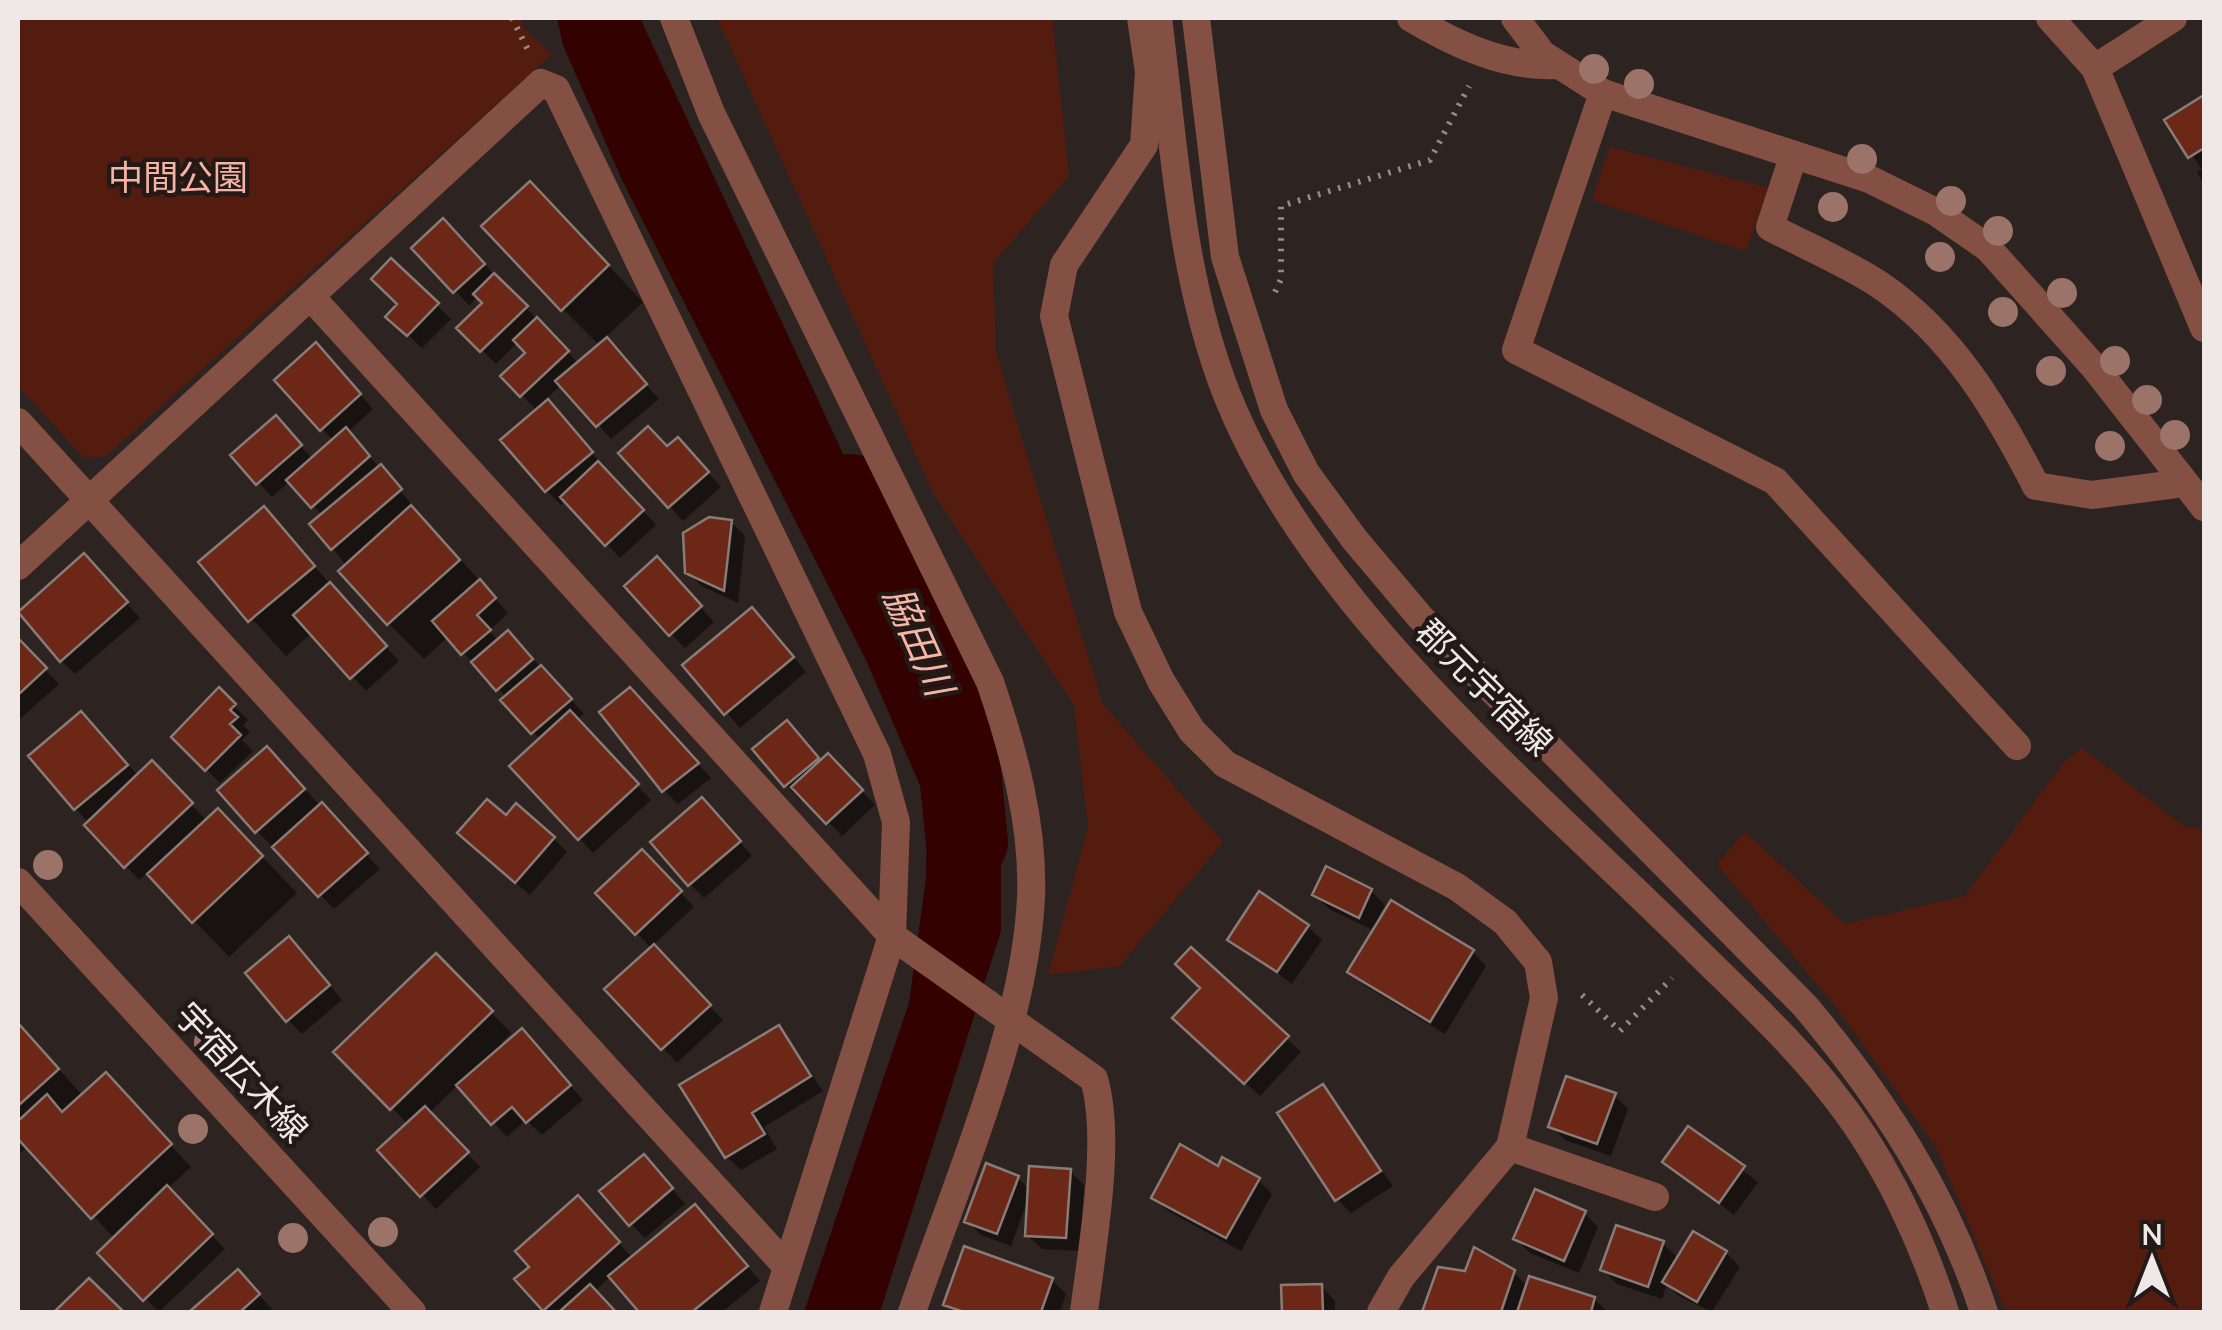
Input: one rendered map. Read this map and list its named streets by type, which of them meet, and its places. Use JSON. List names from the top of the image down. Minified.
{"streets":{"street":["郡元宇宿線","宇宿広木線"]},"water":["脇田川"],"parks":["中間公園"],"north":"top"}
